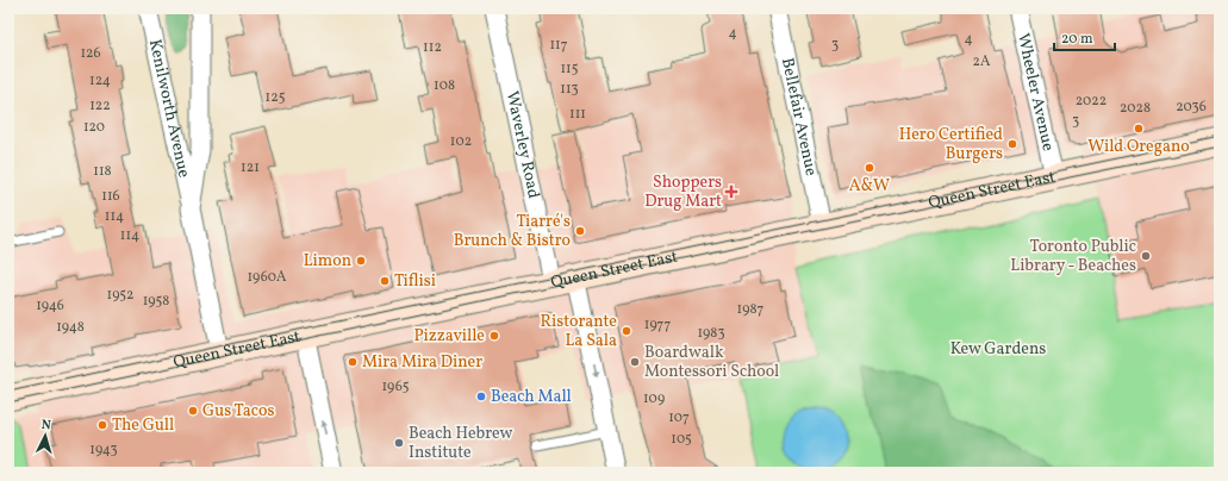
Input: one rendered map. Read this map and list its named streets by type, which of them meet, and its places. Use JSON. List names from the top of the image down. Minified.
{"streets":{"main road":["Queen Street East"],"street":["Wheeler Avenue","Kenilworth Avenue","Bellefair Avenue","Waverley Road"]},"crossings":[["Wheeler Avenue","Queen Street East"],["Kenilworth Avenue","Queen Street East"],["Bellefair Avenue","Queen Street East"],["Waverley Road","Queen Street East"]],"parks":["Kew Gardens"],"places":{"other":["Wild Oregano","Hero Certified Burgers","A&W","Tiarré's Brunch & Bistro","Toronto Public Library - Beaches","Limon","Tiflisi","Ristorante La Sala","Pizzaville","Mira Mira Diner","Boardwalk Montessori School","Beach Mall","Gus Tacos","The Gull","Beach Hebrew Institute"],"health":["Shoppers Drug Mart"]},"house_numbers":["4","4","117","3","112","126","2A","115","124","108","113","125","2022","122","2036","2028","111","3","120","102","121","118","116","114","114","1960A","1952","1958","1946","1987","1977","1948","1983","1965","109","107","105","1943"],"scale_bar":"20 m","north":"top"}
